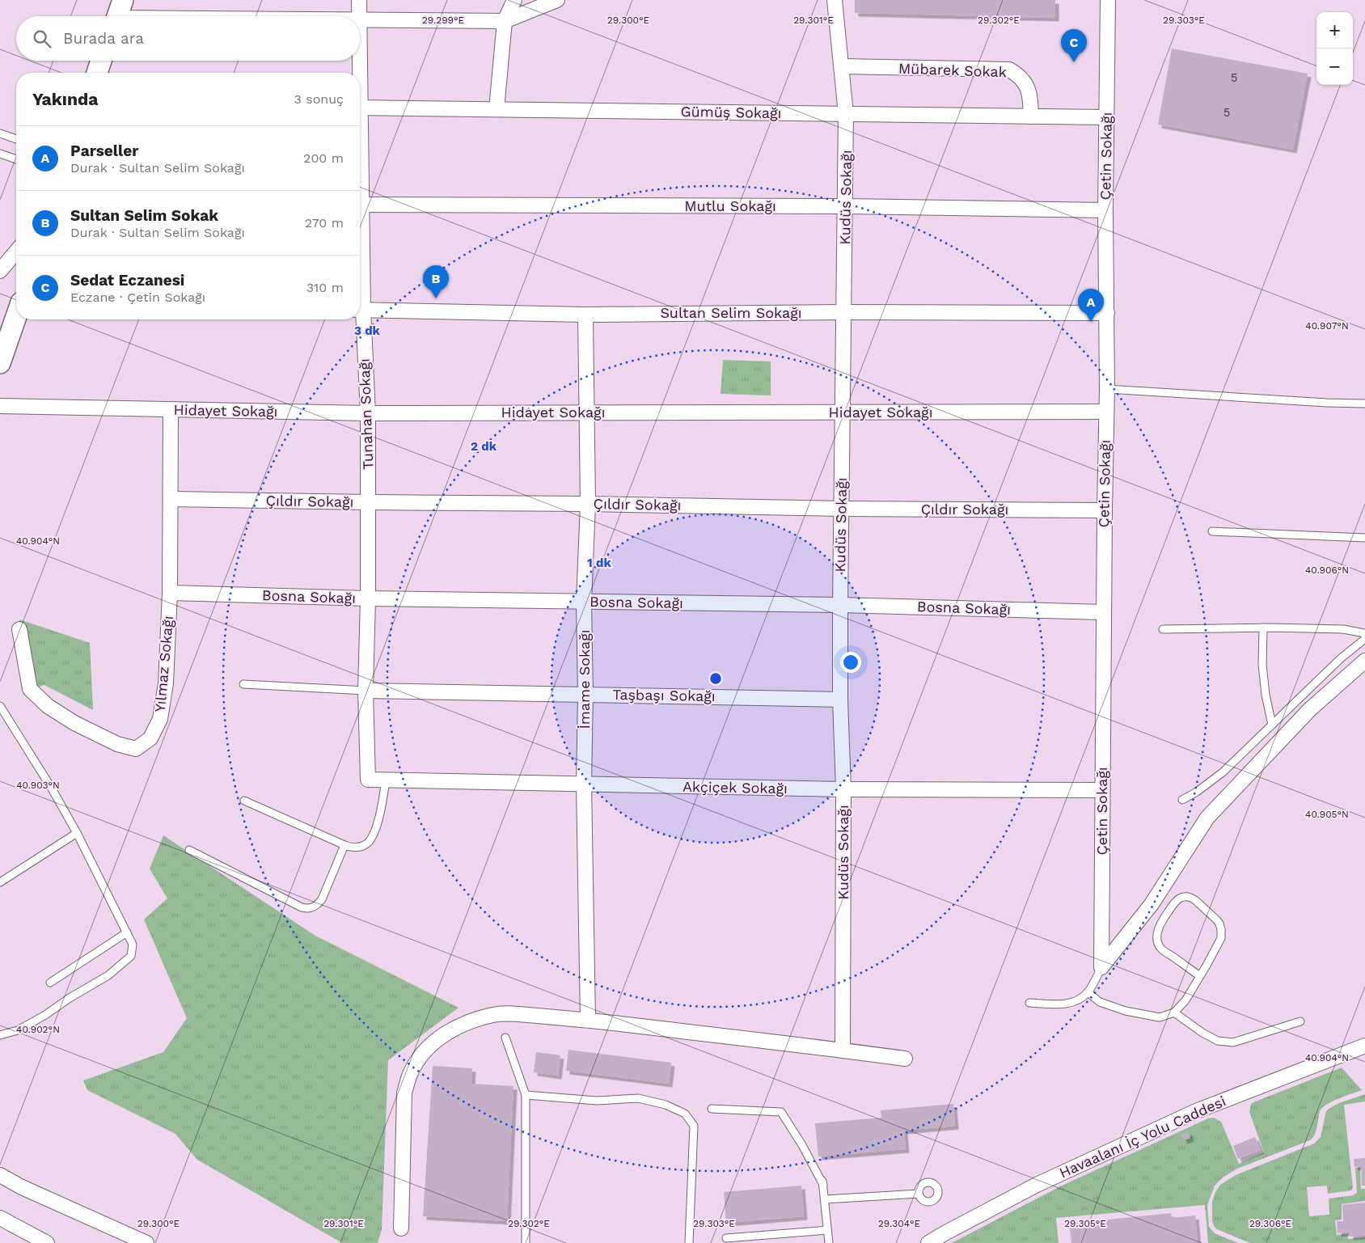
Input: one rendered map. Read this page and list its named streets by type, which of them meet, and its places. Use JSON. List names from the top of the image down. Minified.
{"streets":{"street":["Mübarek Sokak","Gümüş Sokağı","Çetin Sokağı","Kudüs Sokağı","Mutlu Sokağı","Sultan Selim Sokağı","Hidayet Sokağı","Tunahan Sokağı","Çıldır Sokağı","Bosna Sokağı","Yılmaz Sokağı","İmame Sokağı","Taşbaşı Sokağı","Akçiçek Sokağı","Havaalanı İç Yolu Caddesi"]},"crossings":[["Mübarek Sokak","Gümüş Sokağı"],["Mübarek Sokak","Kudüs Sokağı"],["Gümüş Sokağı","Çetin Sokağı"],["Gümüş Sokağı","Kudüs Sokağı"],["Çetin Sokağı","Mutlu Sokağı"],["Çetin Sokağı","Sultan Selim Sokağı"],["Çetin Sokağı","Hidayet Sokağı"],["Çetin Sokağı","Çıldır Sokağı"],["Çetin Sokağı","Bosna Sokağı"],["Çetin Sokağı","Akçiçek Sokağı"],["Kudüs Sokağı","Mutlu Sokağı"],["Kudüs Sokağı","Sultan Selim Sokağı"],["Kudüs Sokağı","Hidayet Sokağı"],["Kudüs Sokağı","Çıldır Sokağı"],["Kudüs Sokağı","Bosna Sokağı"],["Kudüs Sokağı","Taşbaşı Sokağı"],["Kudüs Sokağı","Akçiçek Sokağı"],["Sultan Selim Sokağı","İmame Sokağı"],["Hidayet Sokağı","Tunahan Sokağı"],["Hidayet Sokağı","Yılmaz Sokağı"],["Hidayet Sokağı","İmame Sokağı"],["Tunahan Sokağı","Çıldır Sokağı"],["Tunahan Sokağı","Bosna Sokağı"],["Tunahan Sokağı","Taşbaşı Sokağı"],["Tunahan Sokağı","Akçiçek Sokağı"],["Çıldır Sokağı","Yılmaz Sokağı"],["Çıldır Sokağı","İmame Sokağı"],["Bosna Sokağı","Yılmaz Sokağı"],["Bosna Sokağı","İmame Sokağı"],["İmame Sokağı","Taşbaşı Sokağı"],["İmame Sokağı","Akçiçek Sokağı"]],"house_numbers":["5","5"],"page":{"map_buttons":["+","−"],"search":"Burada ara","pins":["C","B","A"],"heading":["Yakında","3 sonuç"],"list":[{"mark":"A","name":"Parseller","note":"Durak · Sultan Selim Sokağı","value":"200 m"},{"mark":"B","name":"Sultan Selim Sokak","note":"Durak · Sultan Selim Sokağı","value":"270 m"},{"mark":"C","name":"Sedat Eczanesi","note":"Eczane · Çetin Sokağı","value":"310 m"}]},"coordinates":["29.299°E","29.300°E","29.301°E","29.302°E","29.303°E","40.907°N","40.904°N","40.906°N","40.903°N","40.905°N","40.902°N","29.304°E","29.305°E","29.306°E"],"rings":["3 dk","2 dk","1 dk"]}
